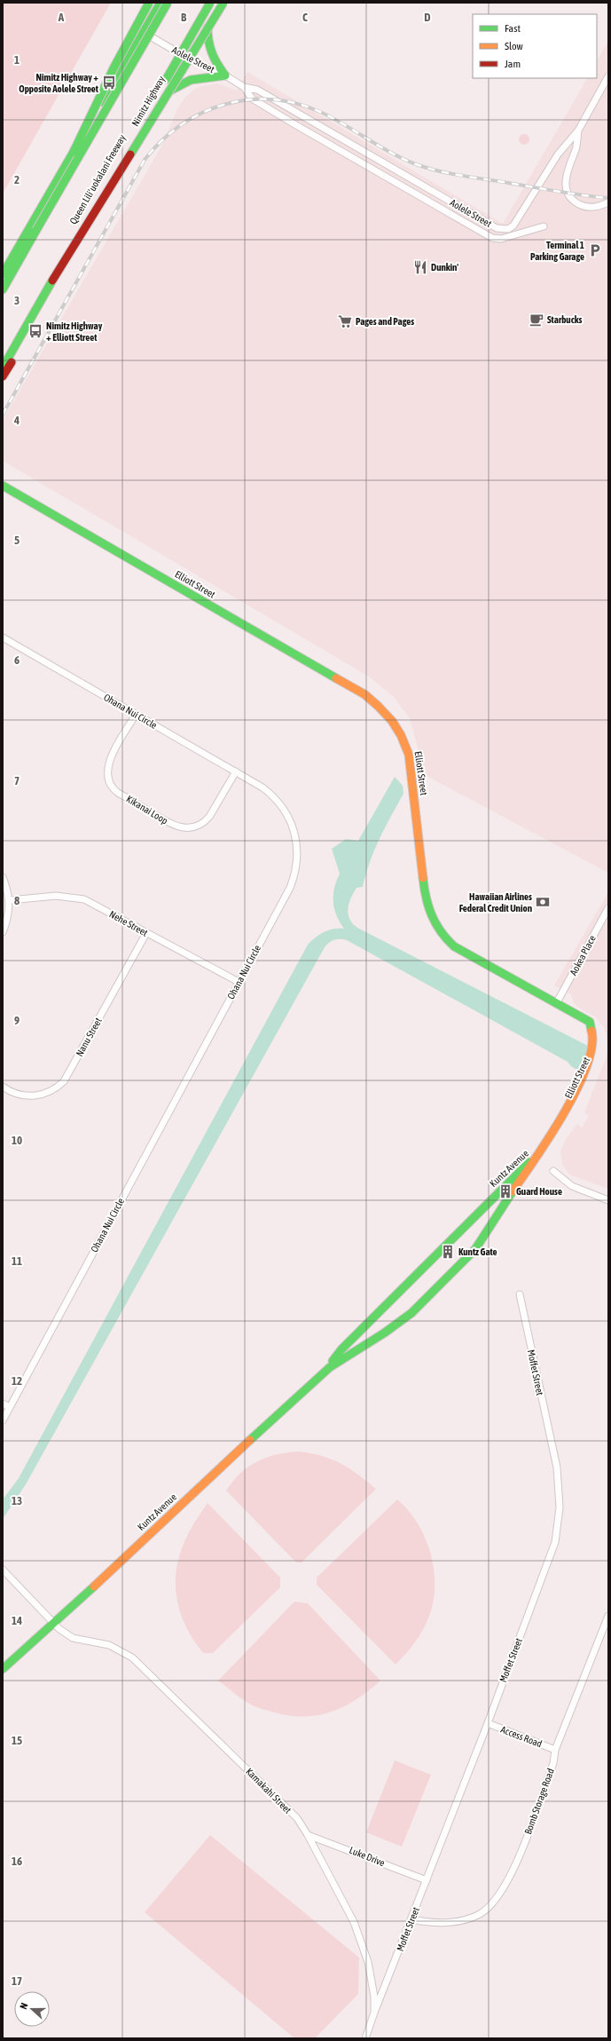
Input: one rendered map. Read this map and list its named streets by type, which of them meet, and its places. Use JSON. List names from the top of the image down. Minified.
{"streets":{"main road":["Nimitz Highway","Queen Liliʻuokalani Freeway","Elliott Street","Kuntz Avenue"],"street":["Aolele Street","Ohana Nui Circle","Kikanai Loop","Nehe Street","Aokea Place","Nanu Street","Moffet Street","Access Road","Kamakahi Street","Bomb Storage Road","Luke Drive"]},"crossings":[["Aolele Street","Nimitz Highway"],["Elliott Street","Aokea Place"],["Elliott Street","Kuntz Avenue"],["Ohana Nui Circle","Kikanai Loop"],["Ohana Nui Circle","Nehe Street"],["Nehe Street","Nanu Street"],["Kuntz Avenue","Kamakahi Street"],["Moffet Street","Access Road"],["Moffet Street","Kamakahi Street"],["Moffet Street","Bomb Storage Road"],["Moffet Street","Luke Drive"],["Access Road","Bomb Storage Road"],["Kamakahi Street","Luke Drive"]],"places":{"bus stop":["Nimitz Highway + Opposite Aolele Street","Nimitz Highway + Elliott Street"],"parking":["Terminal 1 Parking Garage"],"restaurant":["Dunkin'"],"cafe":["Starbucks"],"supermarket":["Pages and Pages"],"bank":["Hawaiian Airlines Federal Credit Union"],"building":["Guard House","Kuntz Gate"]},"legend":["Fast","Slow","Jam"],"north":"left","grid":{"columns":["A","B","C","D"],"rows":["1","2","3","4","5","6","7","8","9","10","11","12","13","14","15","16","17"]}}
